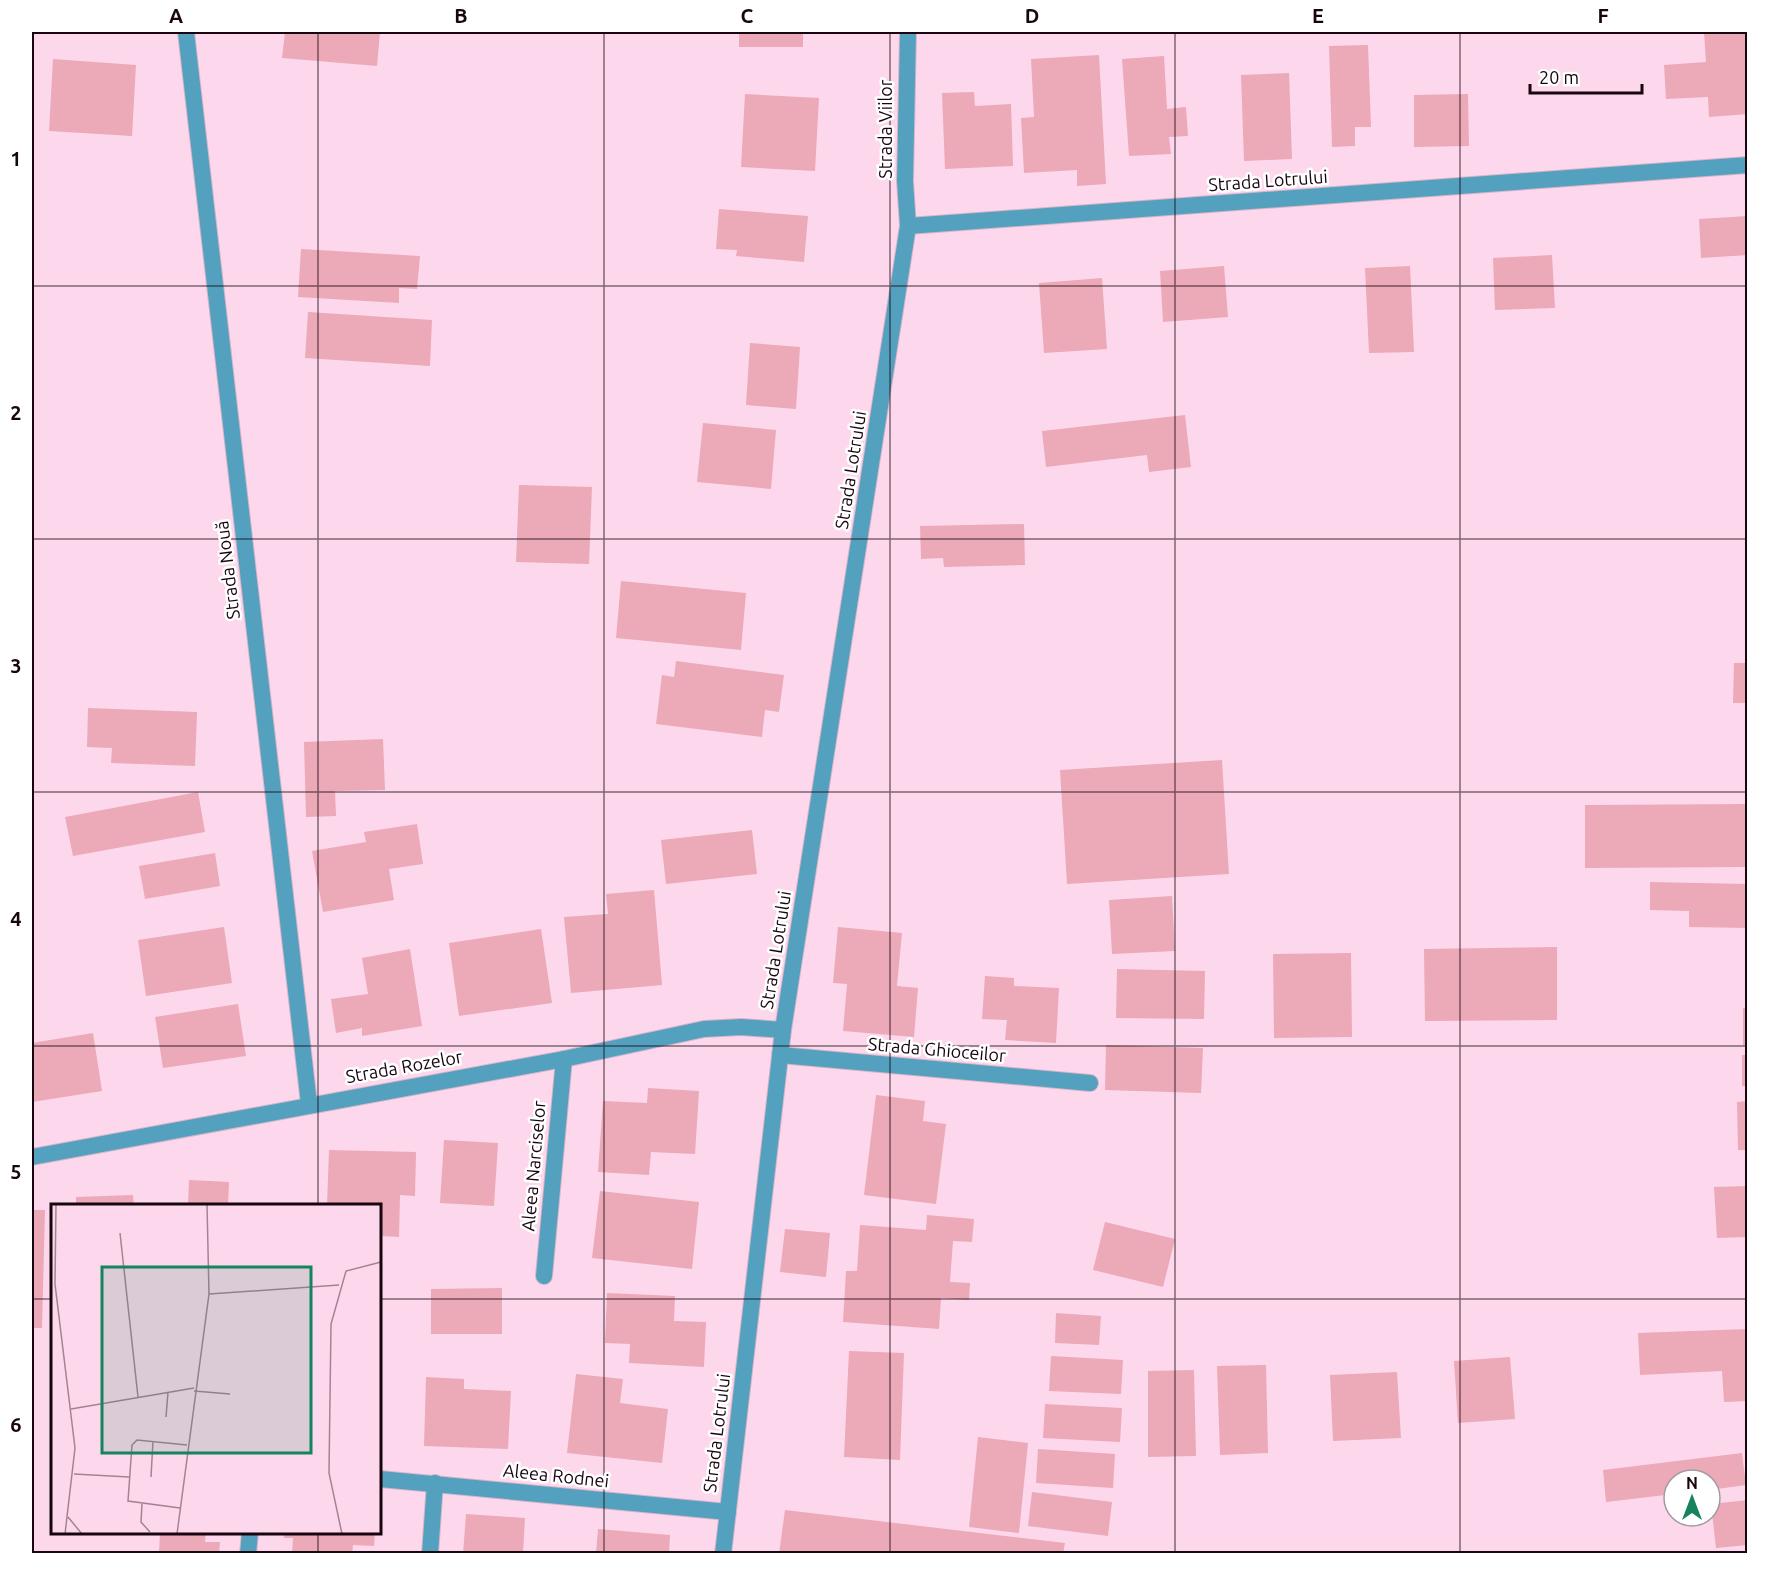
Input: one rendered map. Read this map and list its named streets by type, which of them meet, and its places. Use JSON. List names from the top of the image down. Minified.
{"streets":{"street":["Strada Viilor","Strada Lotrului","Strada Nouă","Strada Ghioceilor","Strada Rozelor","Aleea Narciselor","Aleea Rodnei"]},"crossings":[["Strada Viilor","Strada Lotrului"],["Strada Lotrului","Strada Ghioceilor"],["Strada Lotrului","Strada Rozelor"],["Strada Lotrului","Aleea Rodnei"],["Strada Nouă","Strada Rozelor"],["Strada Rozelor","Aleea Narciselor"]],"scale_bar":"20 m","north":"top","grid":{"columns":["A","B","C","D","E","F"],"rows":["1","2","3","4","5","6"]}}
